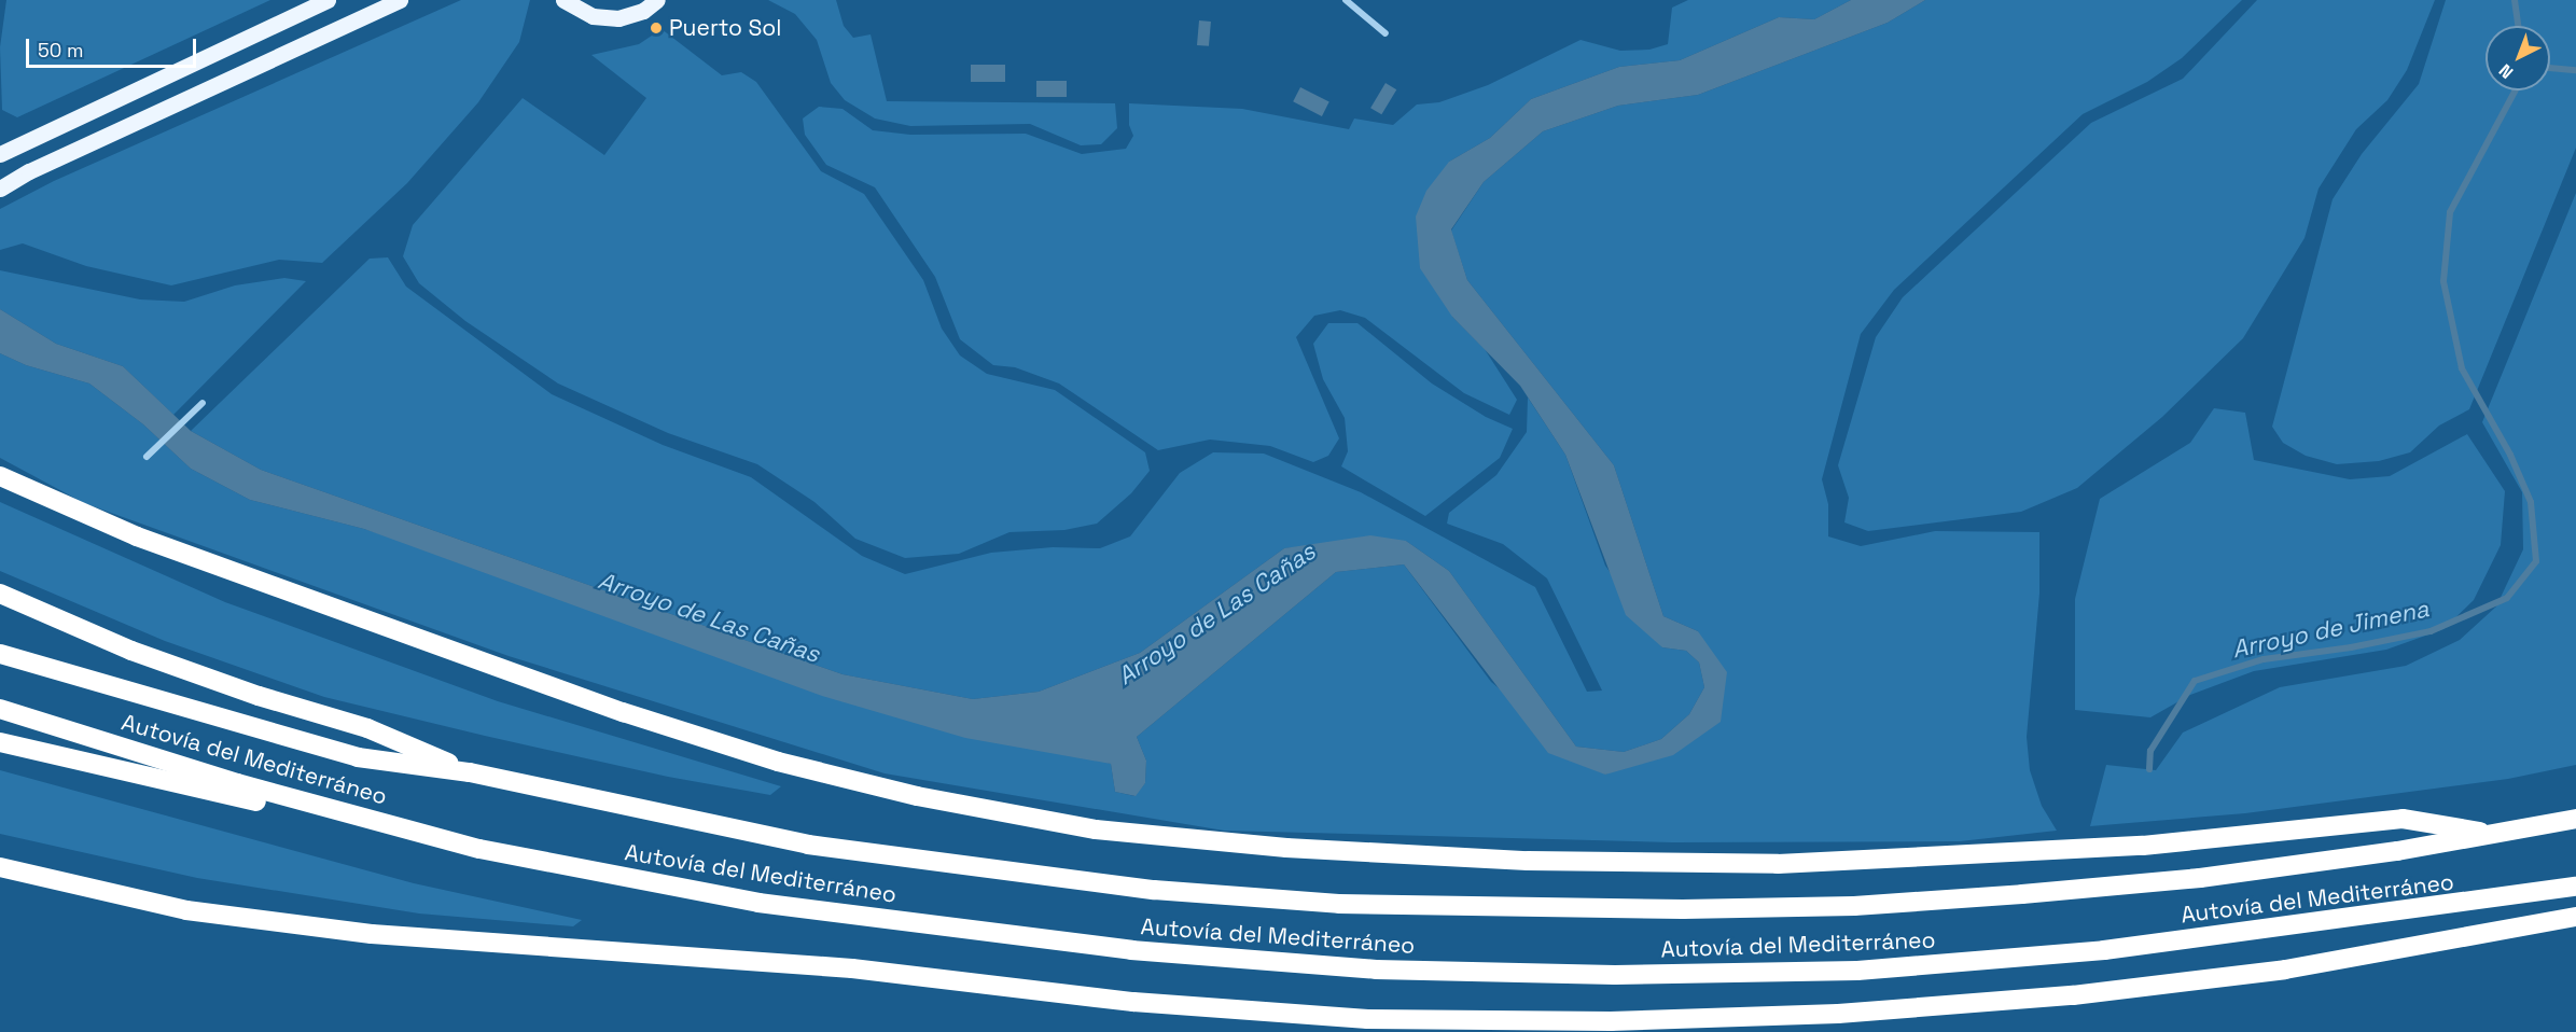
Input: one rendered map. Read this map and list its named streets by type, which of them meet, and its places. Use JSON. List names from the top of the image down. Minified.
{"streets":{"highway":["Autovía del Mediterráneo"]},"water":["Arroyo de Las Cañas","Arroyo de Jimena"],"places":["Puerto Sol"],"scale_bar":"50 m","north":"bottom left"}
